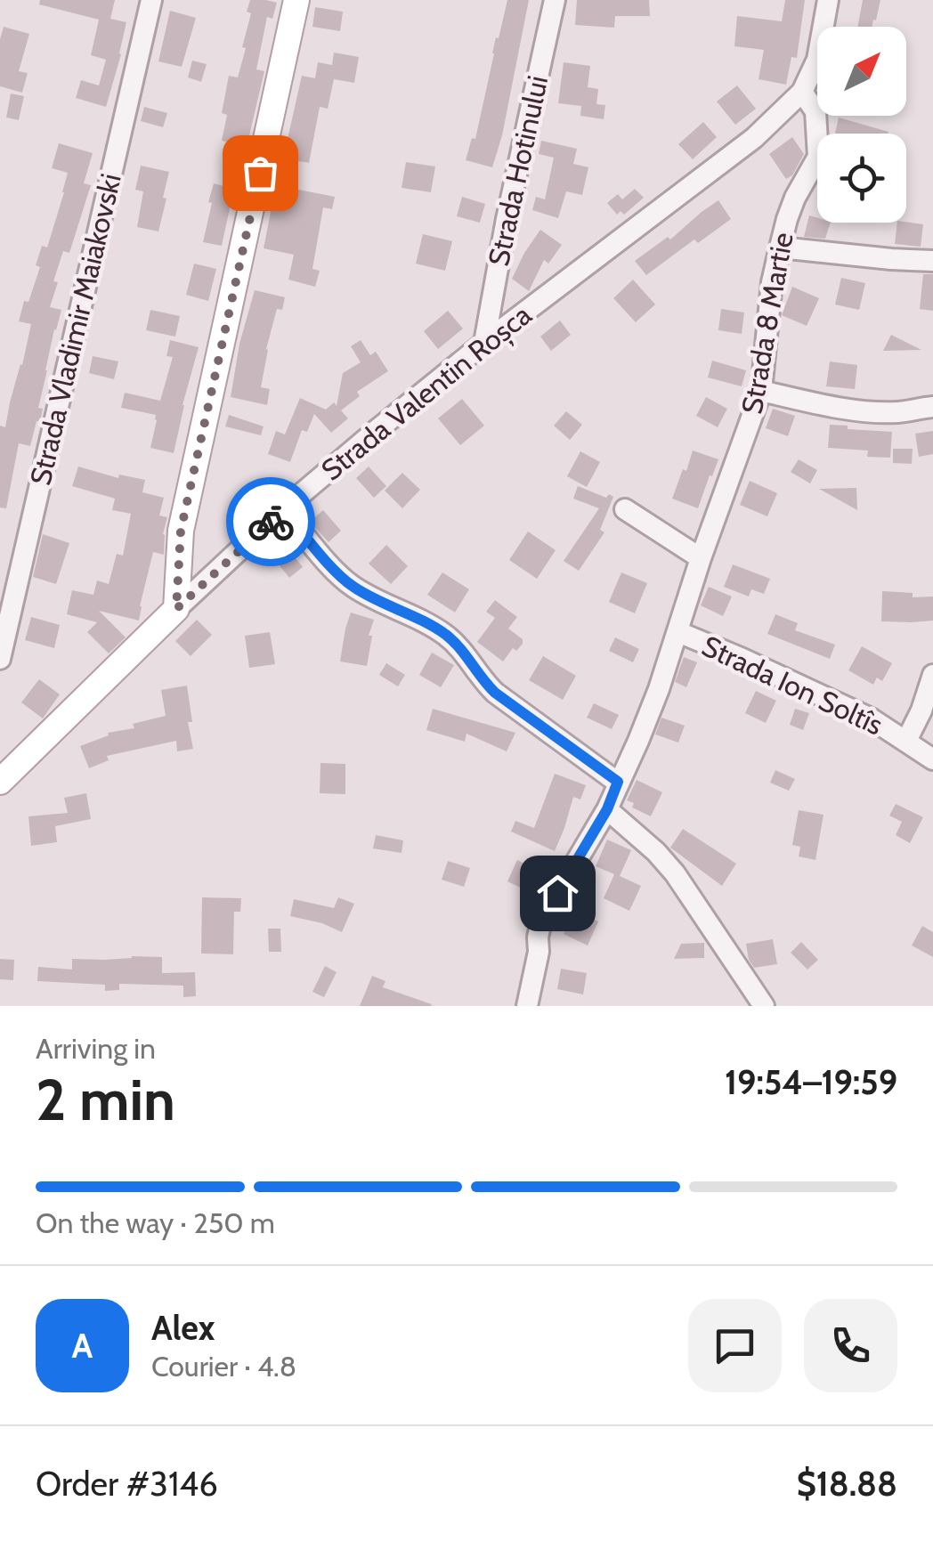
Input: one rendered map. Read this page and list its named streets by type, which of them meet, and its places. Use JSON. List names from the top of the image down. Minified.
{"streets":{"main road":["Strada Valentin Roșca"],"street":["Strada Hotinului","Strada 8 Martie","Strada Vladimir Maiakovski","Strada Ion Soltîs"]},"crossings":[["Strada Hotinului","Strada Valentin Roșca"],["Strada 8 Martie","Strada Valentin Roșca"],["Strada 8 Martie","Strada Ion Soltîs"]],"north":"top right","page":{"heading":["2 min","Arriving in","19:54–19:59"],"panel":["Alex","Courier · 4.8","Order #3146","$18.88"],"bar":"On the way · 250 m","round":"A"}}
